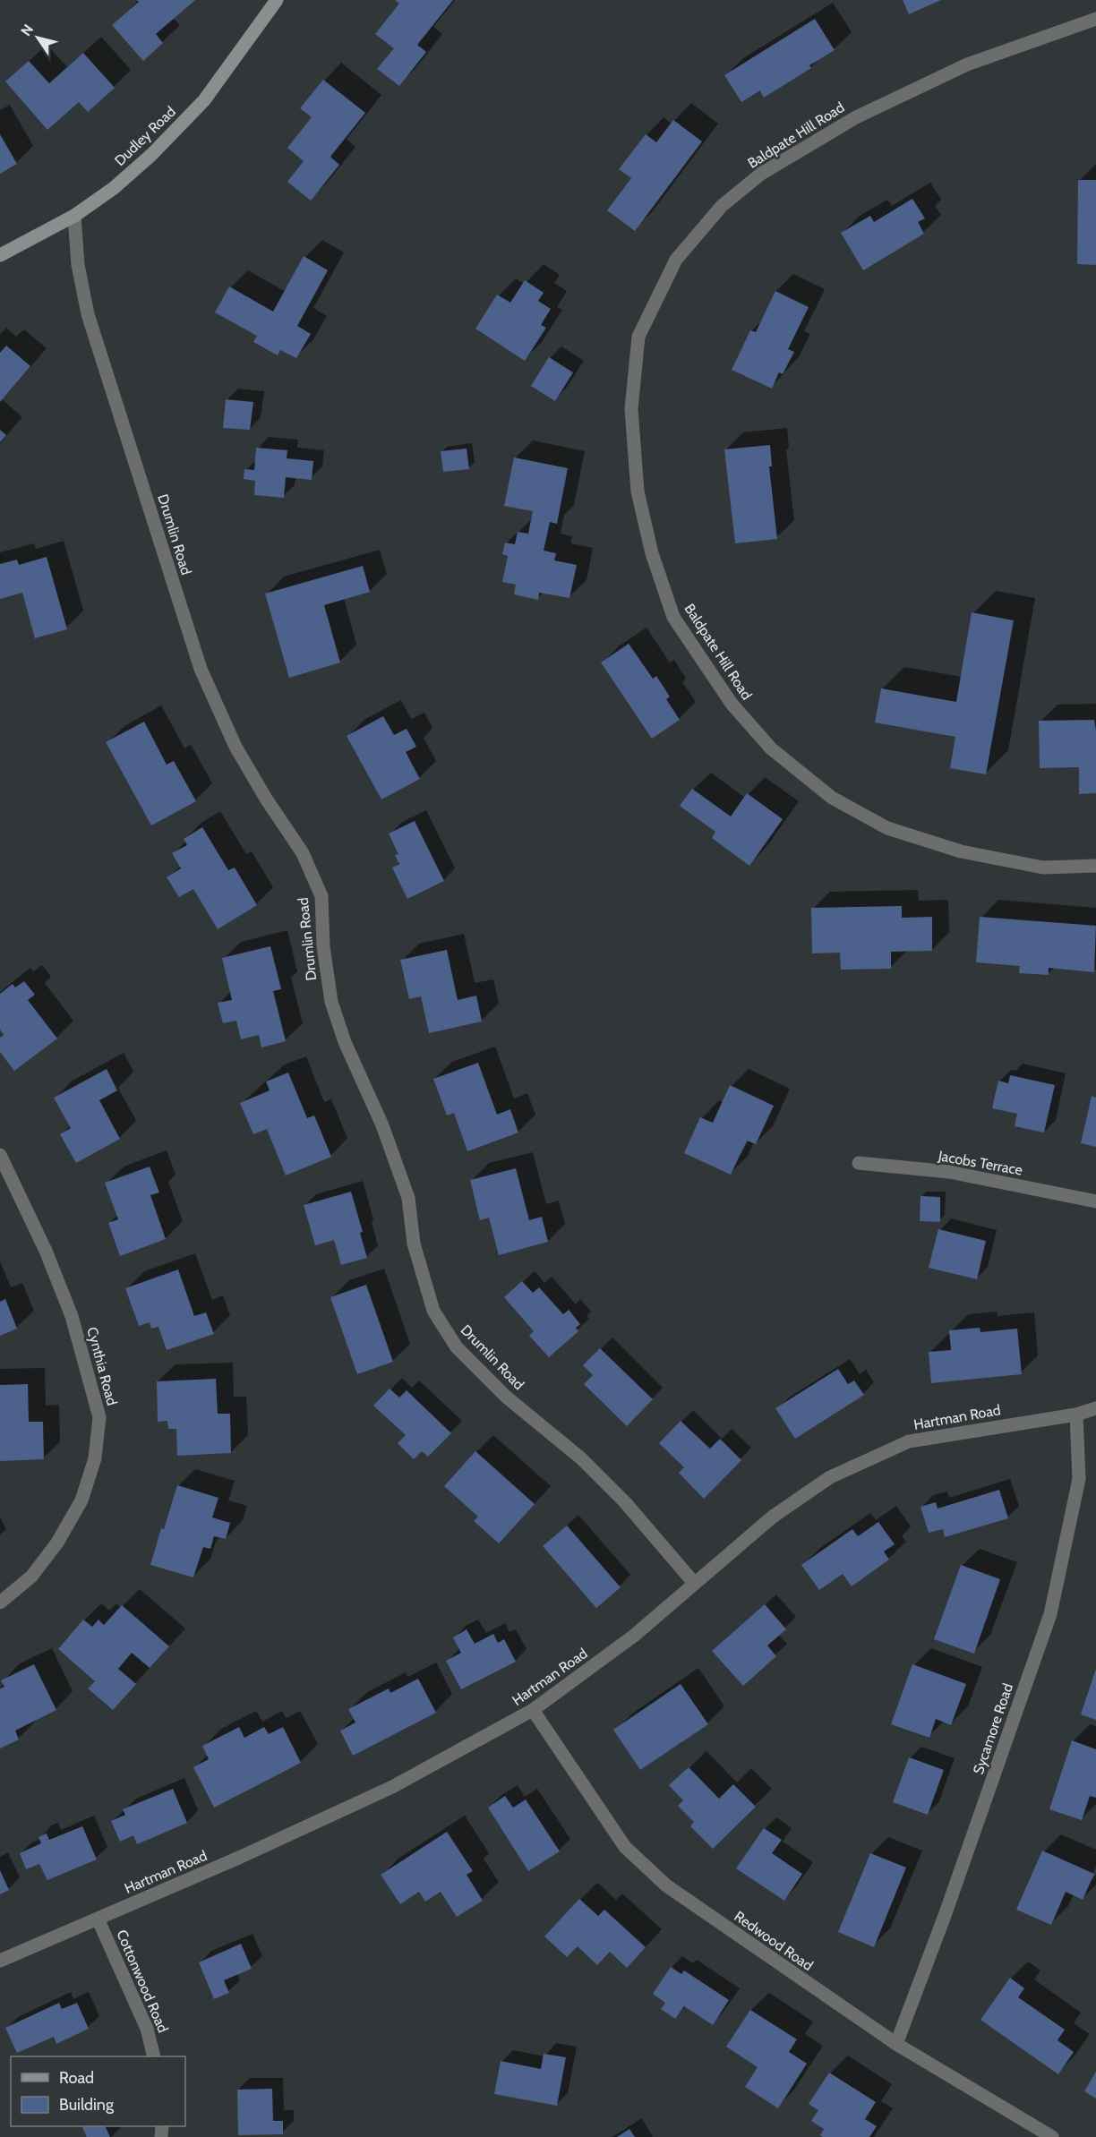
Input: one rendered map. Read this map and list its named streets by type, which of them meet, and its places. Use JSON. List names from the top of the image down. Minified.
{"streets":{"street":["Baldpate Hill Road","Dudley Road","Drumlin Road","Jacobs Terrace","Cynthia Road","Hartman Road","Sycamore Road","Redwood Road","Cottonwood Road"]},"crossings":[["Dudley Road","Drumlin Road"],["Drumlin Road","Hartman Road"],["Hartman Road","Sycamore Road"],["Hartman Road","Redwood Road"],["Hartman Road","Cottonwood Road"],["Sycamore Road","Redwood Road"]],"legend":["Road","Building"],"north":"top left"}
